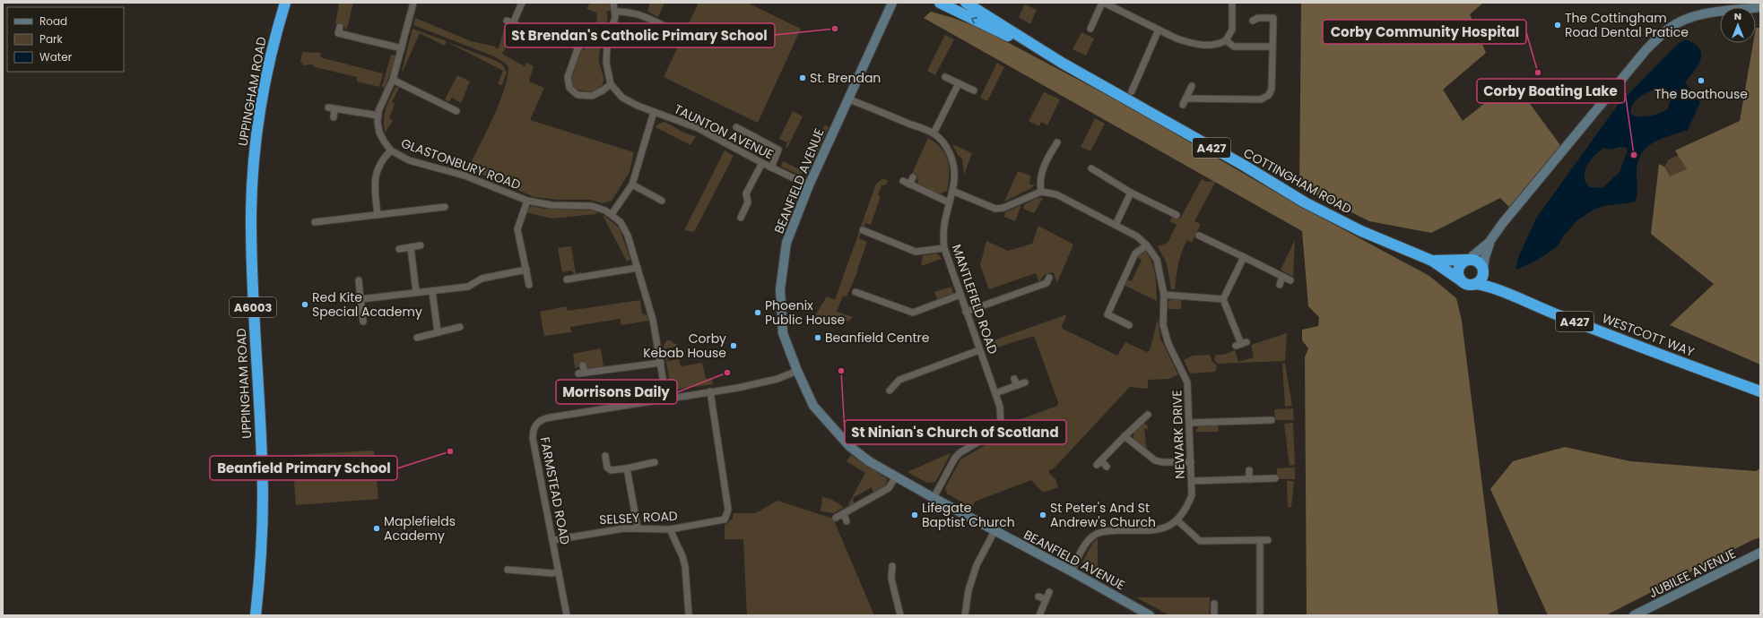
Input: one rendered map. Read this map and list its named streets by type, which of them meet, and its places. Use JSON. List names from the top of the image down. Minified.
{"streets":{"highway":["UPPINGHAM ROAD","A427","COTTINGHAM ROAD","A6003","WESTCOTT WAY"],"street":["TAUNTON AVENUE","GLASTONBURY ROAD","BEANFIELD AVENUE","MANTLEFIELD ROAD","NEWARK DRIVE","FARMSTEAD ROAD","SELSEY ROAD","JUBILEE AVENUE"]},"crossings":[["TAUNTON AVENUE","BEANFIELD AVENUE"],["A427","COTTINGHAM ROAD"],["A427","WESTCOTT WAY"],["GLASTONBURY ROAD","FARMSTEAD ROAD"],["BEANFIELD AVENUE","MANTLEFIELD ROAD"],["BEANFIELD AVENUE","FARMSTEAD ROAD"],["COTTINGHAM ROAD","WESTCOTT WAY"],["FARMSTEAD ROAD","SELSEY ROAD"]],"places":["The Cottingham Road Dental Pratice","St Brendan's Catholic Primary School","Corby Community Hospital","St. Brendan","The Boathouse","Corby Boating Lake","Red Kite Special Academy","Phoenix Public House","Beanfield Centre","Corby Kebab House","St Ninian's Church of Scotland","Morrisons Daily","Beanfield Primary School","Lifegate Baptist Church","St Peter's And St Andrew's Church","Maplefields Academy"],"legend":["Road","Park","Water"],"north":"top"}
